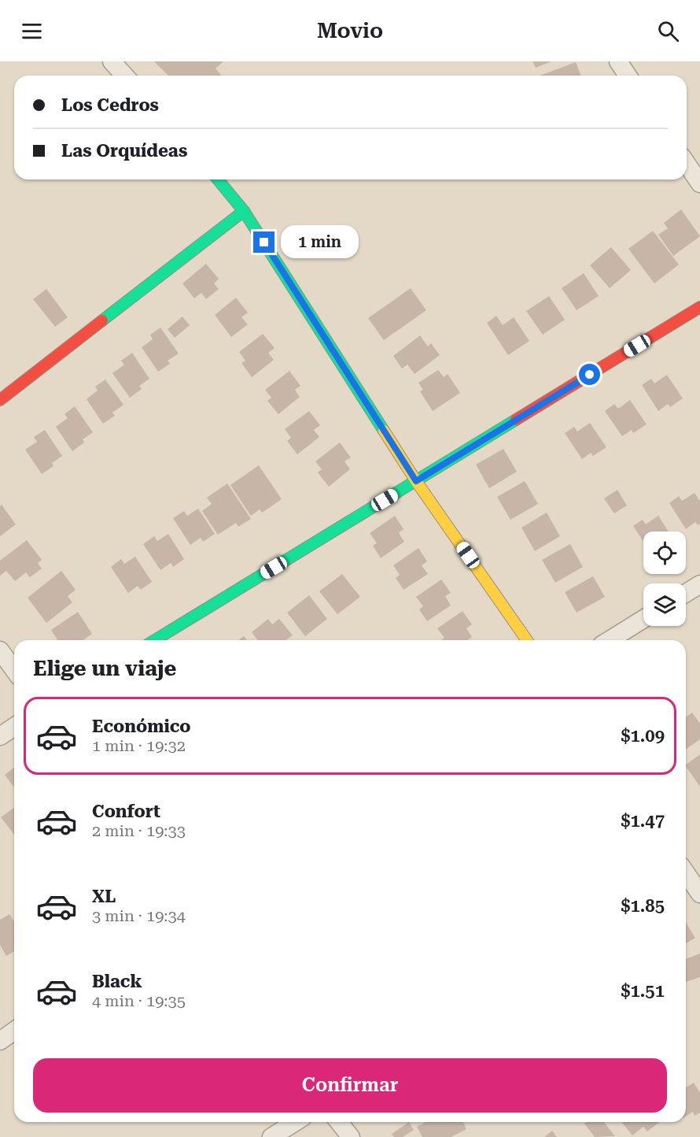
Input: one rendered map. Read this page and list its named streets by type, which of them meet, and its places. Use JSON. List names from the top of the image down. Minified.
{"page":{"header":"Movio","banner":["Los Cedros","Las Orquídeas"],"bubble":"1 min","heading":"Elige un viaje","list":[{"name":"Económico","note":"1 min · 19:32","value":"$1.09"},{"name":"Confort","note":"2 min · 19:33","value":"$1.47"},{"name":"XL","note":"3 min · 19:34","value":"$1.85"},{"name":"Black","note":"4 min · 19:35","value":"$1.51"}],"buttons":"Confirmar"}}
